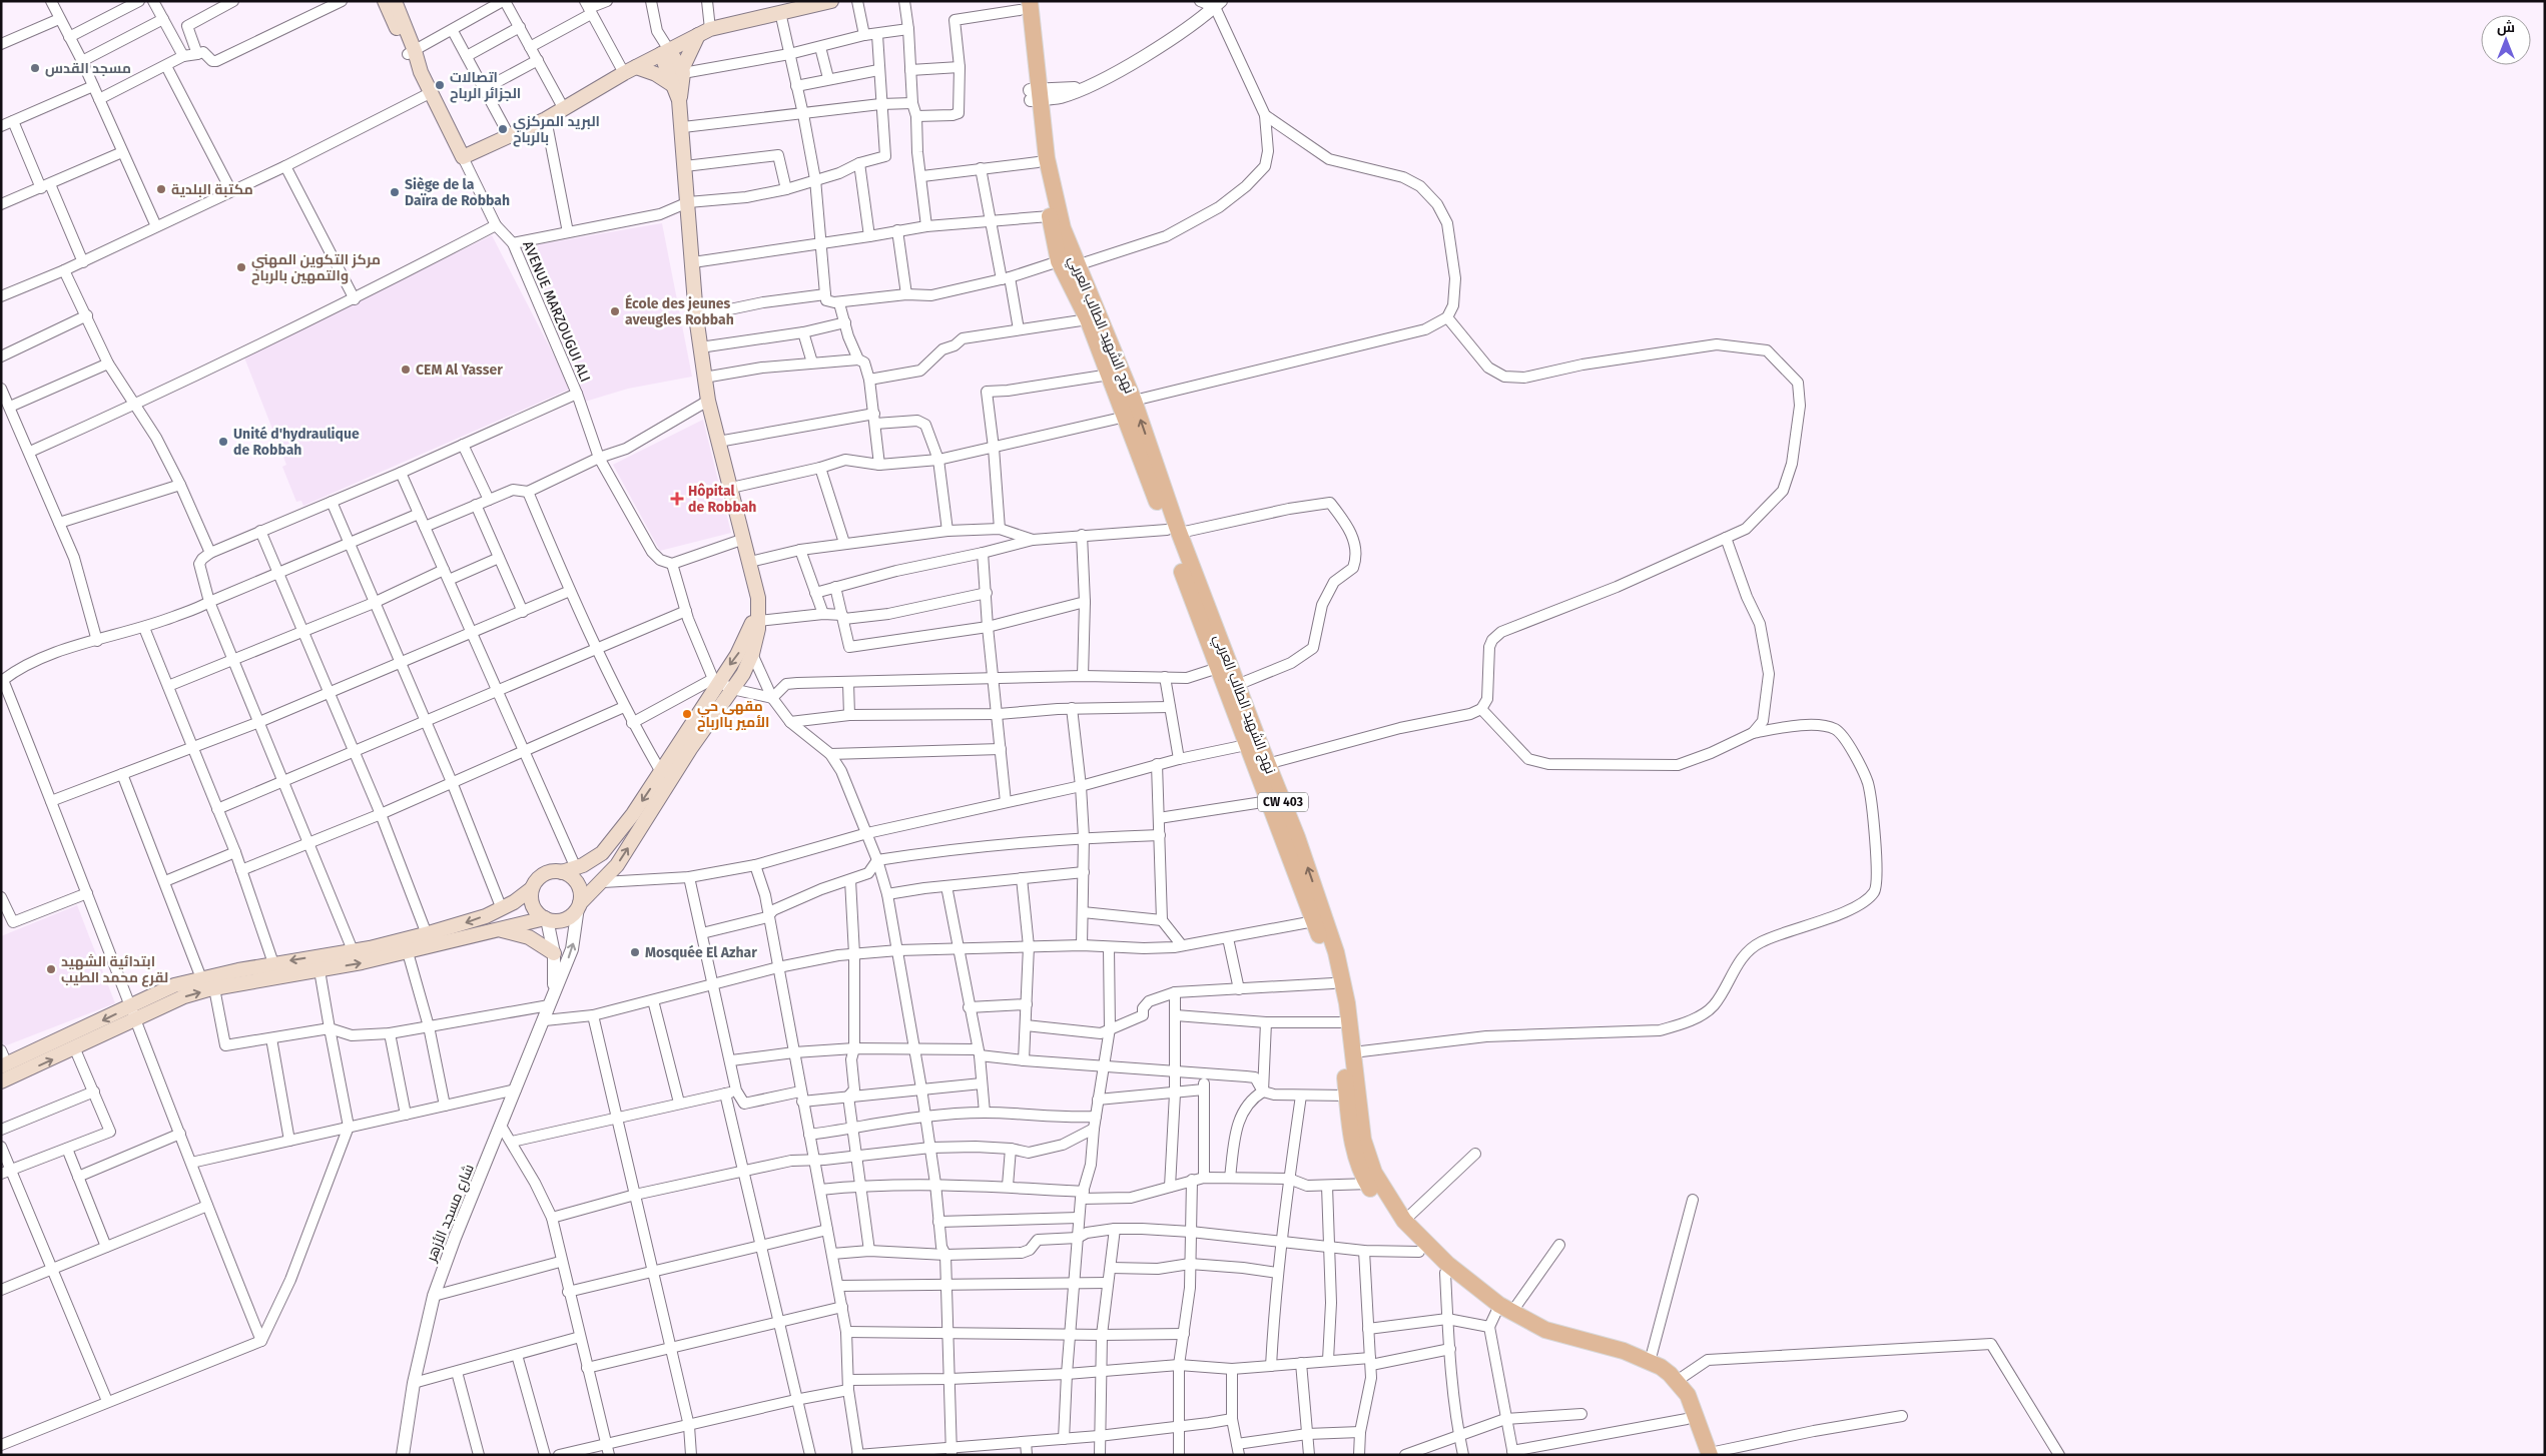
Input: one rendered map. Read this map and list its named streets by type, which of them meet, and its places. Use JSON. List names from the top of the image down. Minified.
{"streets":{"main road":["نهج الشهيد الطالب العربي","CW 403"],"street":["AVENUE MARZOUGUI ALI","شارع مسجد الأزهر"]},"places":{"other":["مسجد القدس","اتصالات الجزائر الرباح","البريد المركزي بالرباح","مكتبة البلدية","Siège de la Daïra de Robbah","مركز التكوين المهني والتمهين بالرباح","École des jeunes aveugles Robbah","CEM Al Yasser","Unité d'hydraulique de Robbah","مقهى حي الأمير باارباح","Mosquée El Azhar","ابتدائية الشهيد لقرع محمد الطيب"],"health":["Hôpital de Robbah"]},"north":"top"}
